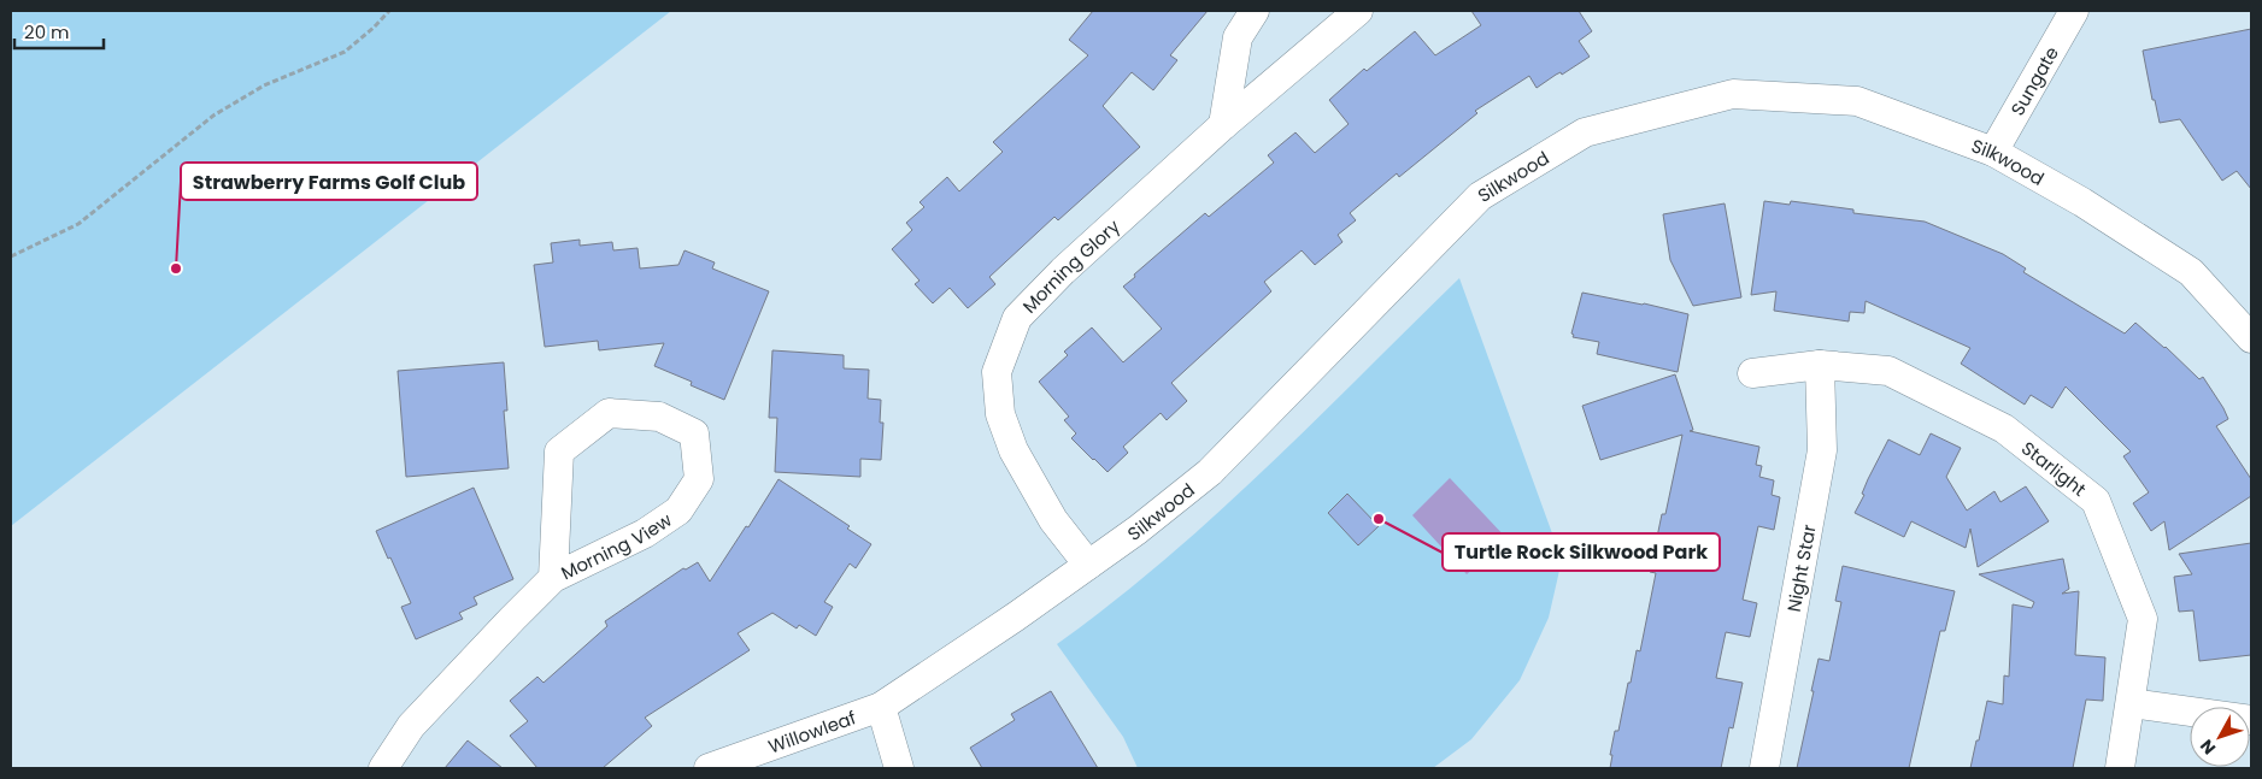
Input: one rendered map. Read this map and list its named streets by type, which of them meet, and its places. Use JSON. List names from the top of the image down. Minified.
{"streets":{"street":["Sungate","Silkwood","Morning Glory","Starlight","Morning View","Night Star","Willowleaf"]},"crossings":[["Sungate","Silkwood"],["Silkwood","Morning Glory"],["Silkwood","Willowleaf"],["Starlight","Night Star"]],"places":["Strawberry Farms Golf Club","Turtle Rock Silkwood Park"],"scale_bar":"20 m","north":"bottom left"}
